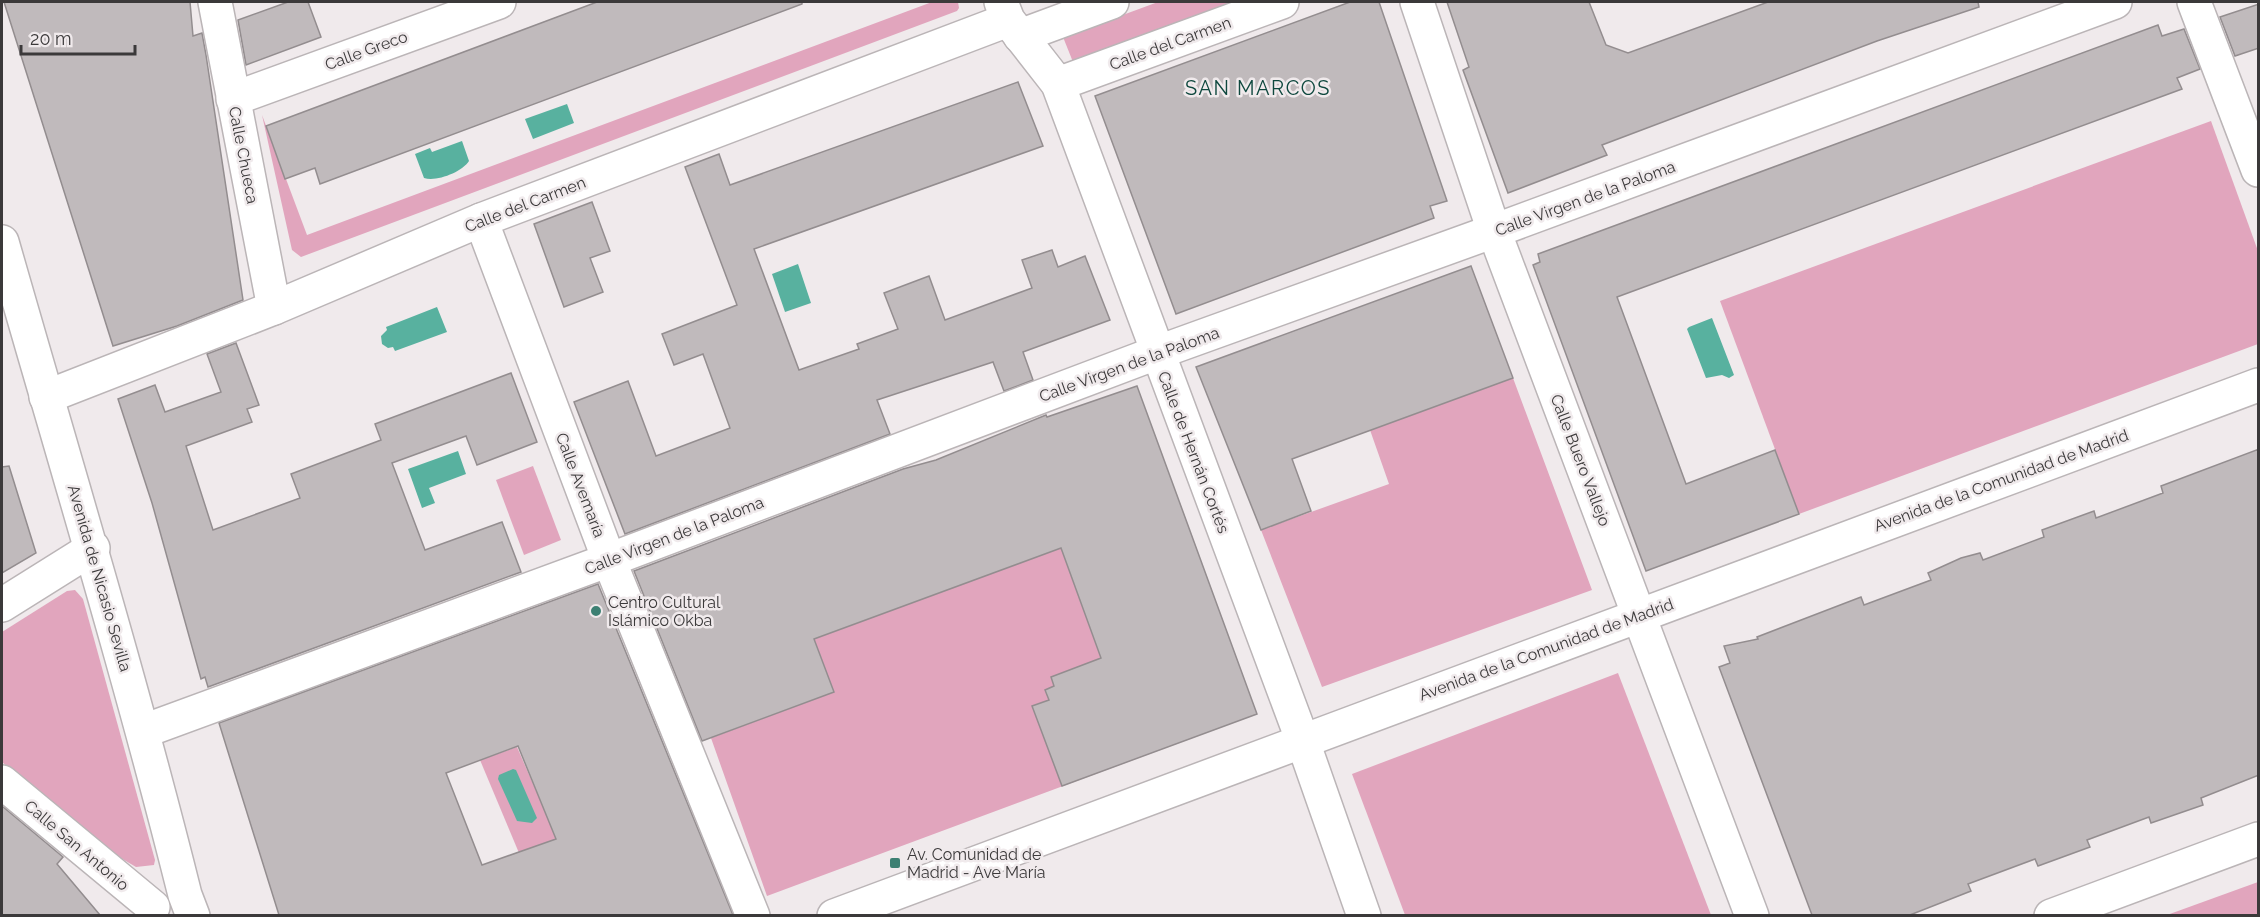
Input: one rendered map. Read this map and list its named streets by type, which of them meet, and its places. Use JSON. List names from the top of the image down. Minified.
{"streets":{"street":["Calle del Carmen","Calle Greco","Calle Chueca","Calle Virgen de la Paloma","Calle de Hernán Cortés","Calle Buero Vallejo","Avenida de la Comunidad de Madrid","Calle Avemaría","Avenida de Nicasio Sevilla","Calle San Antonio"]},"crossings":[["Calle del Carmen","Calle Chueca"],["Calle del Carmen","Calle de Hernán Cortés"],["Calle del Carmen","Calle Avemaría"],["Calle del Carmen","Avenida de Nicasio Sevilla"],["Calle Greco","Calle Chueca"],["Calle Virgen de la Paloma","Calle de Hernán Cortés"],["Calle Virgen de la Paloma","Calle Buero Vallejo"],["Calle Virgen de la Paloma","Calle Avemaría"],["Calle Virgen de la Paloma","Avenida de Nicasio Sevilla"],["Calle de Hernán Cortés","Avenida de la Comunidad de Madrid"],["Calle Buero Vallejo","Avenida de la Comunidad de Madrid"]],"districts":["SAN MARCOS"],"places":{"other":["Centro Cultural Islámico Okba"],"transit":["Av. Comunidad de Madrid - Ave María"]},"scale_bar":"20 m"}
